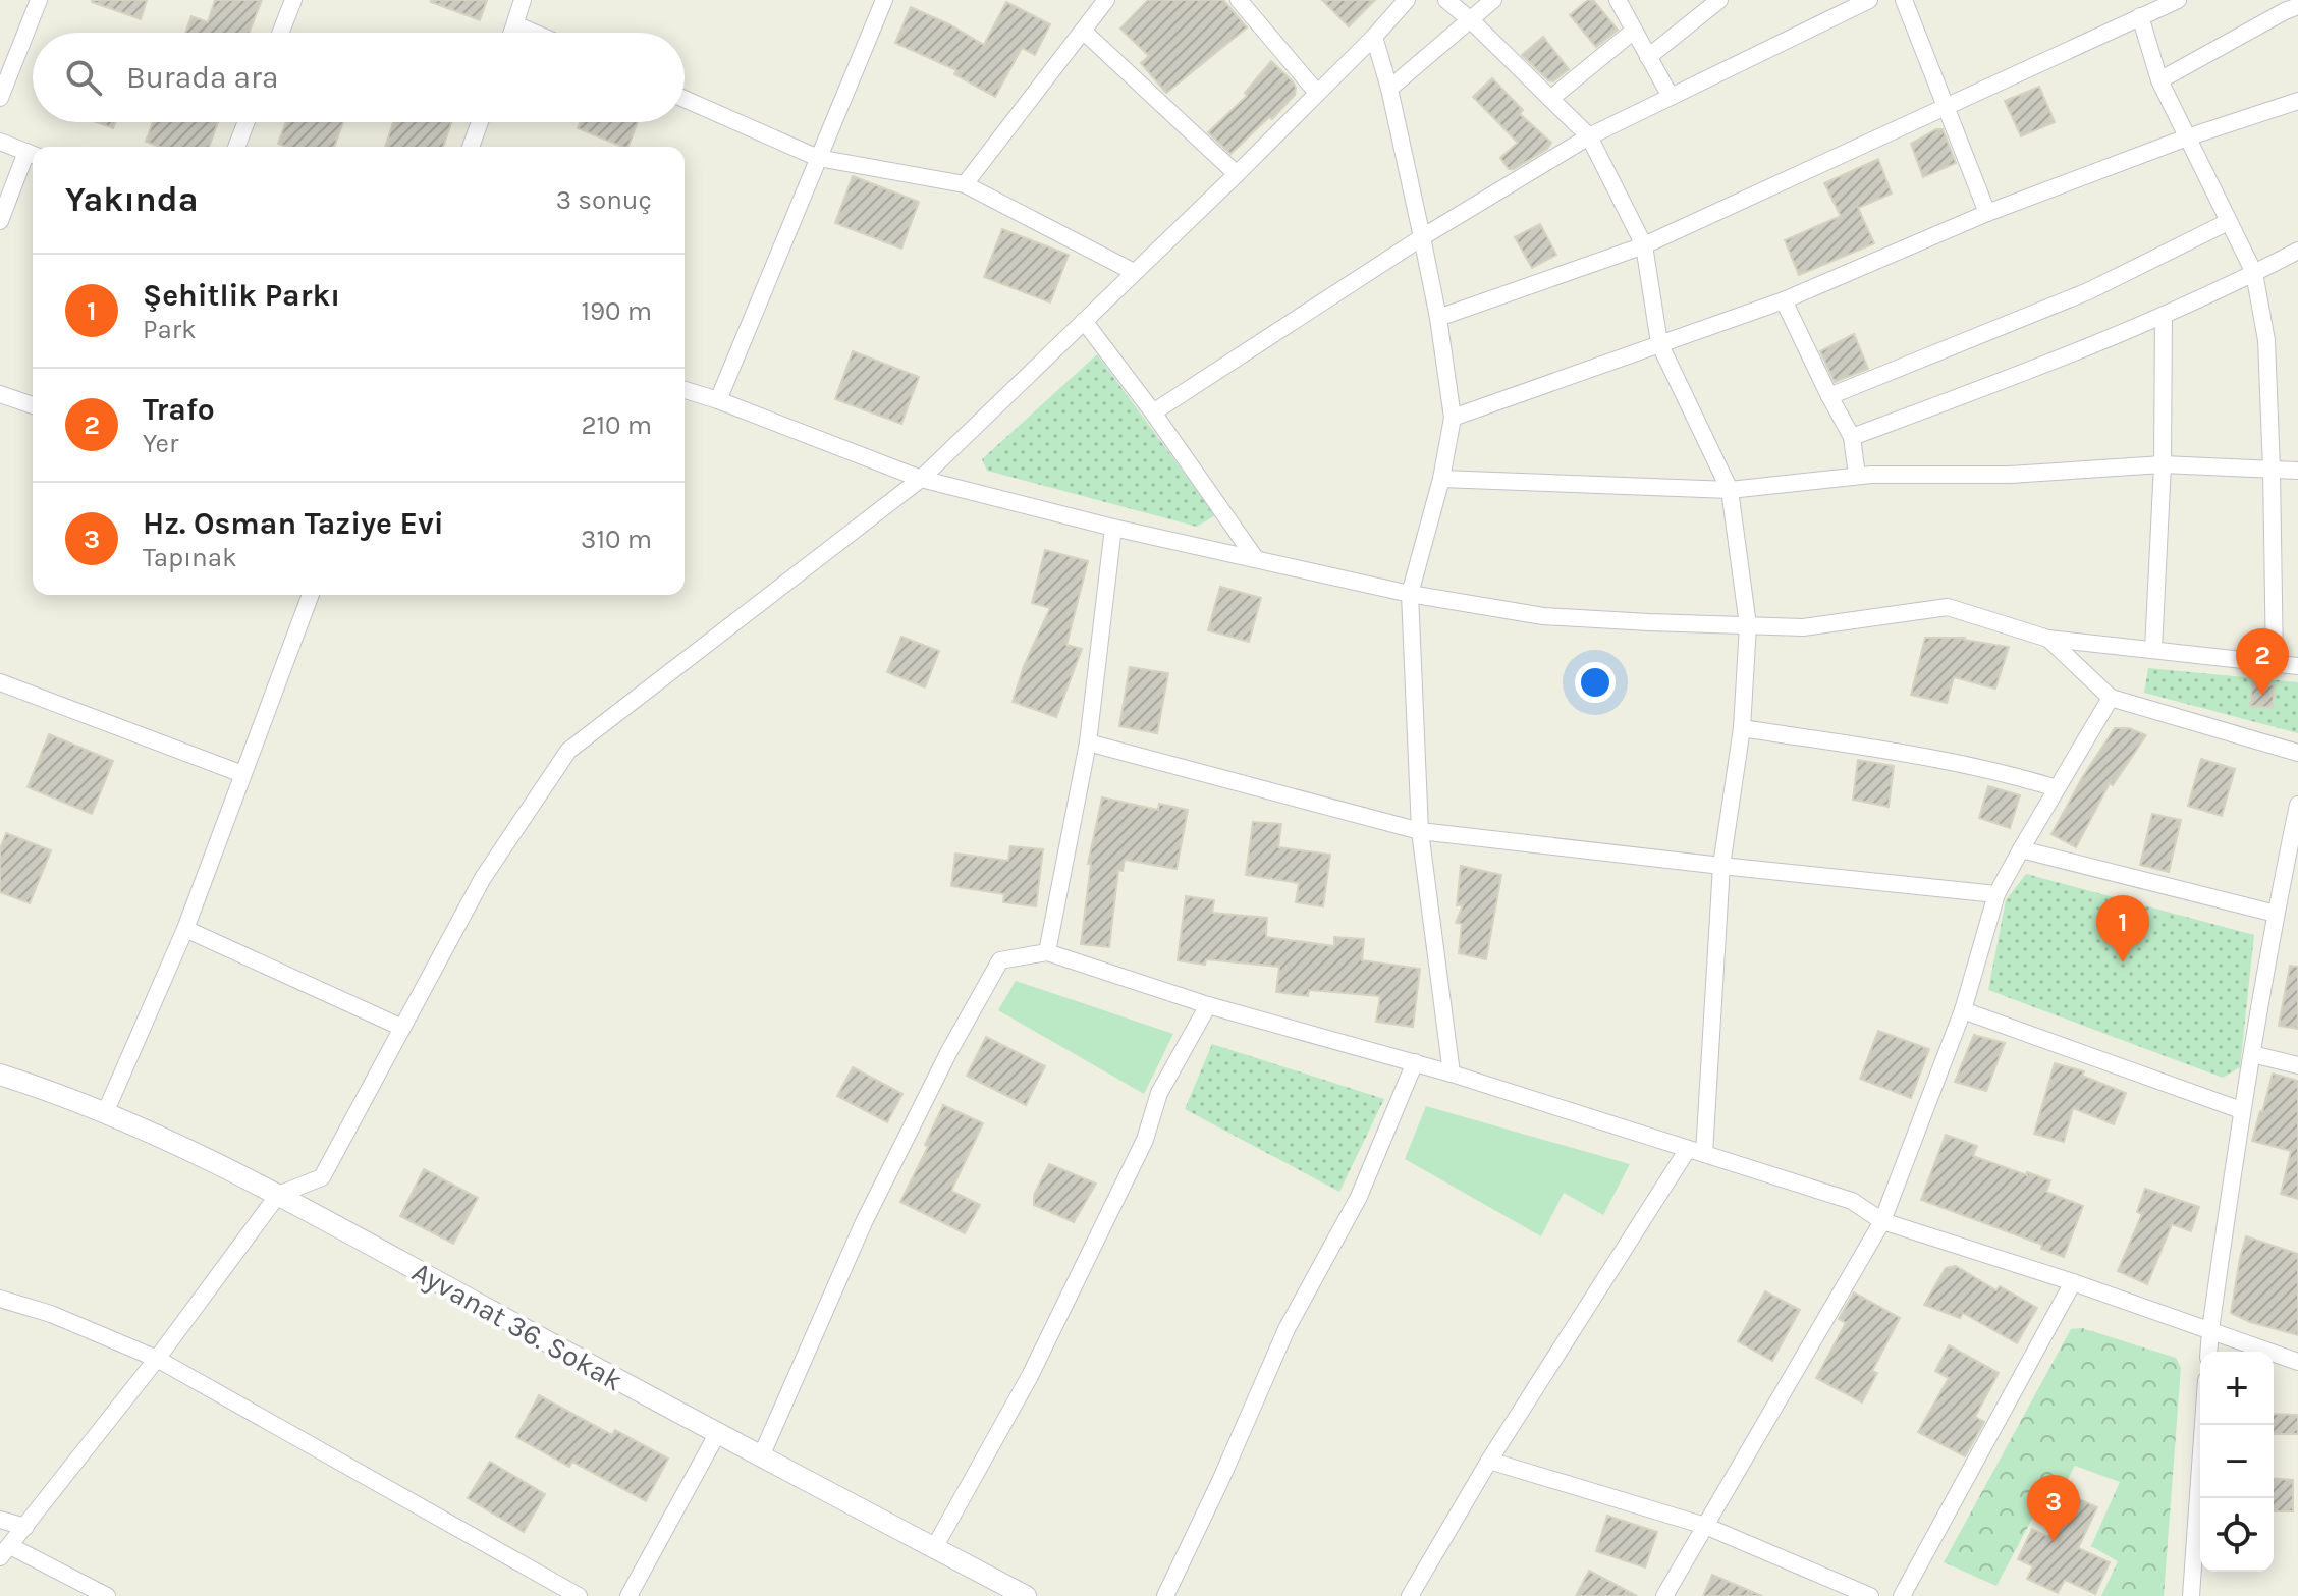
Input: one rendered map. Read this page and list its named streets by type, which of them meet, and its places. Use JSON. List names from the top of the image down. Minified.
{"streets":{"street":["Ayvanat 36. Sokak"]},"page":{"search":"Burada ara","heading":["Yakında","3 sonuç"],"list":[{"mark":"1","name":"Şehitlik Parkı","note":"Park","value":"190 m"},{"mark":"2","name":"Trafo","note":"Yer","value":"210 m"},{"mark":"3","name":"Hz. Osman Taziye Evi","note":"Tapınak","value":"310 m"}],"pins":["2","1","3"],"map_buttons":["+","−"]}}
